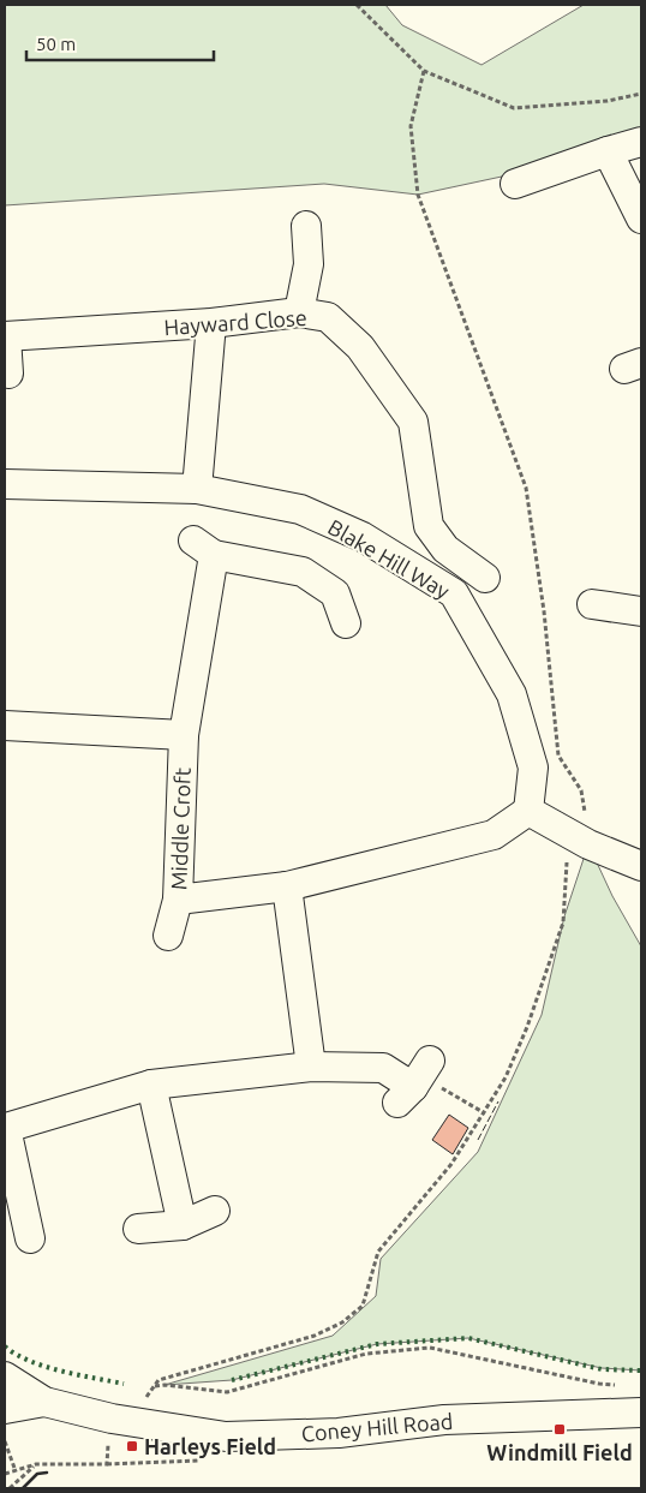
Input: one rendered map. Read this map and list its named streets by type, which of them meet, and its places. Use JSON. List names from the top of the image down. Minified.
{"streets":{"street":["Hayward Close","Blake Hill Way","Middle Croft","Coney Hill Road"]},"crossings":[["Blake Hill Way","Middle Croft"]],"places":{"transit":["Windmill Field","Harleys Field"]},"scale_bar":"50 m"}
